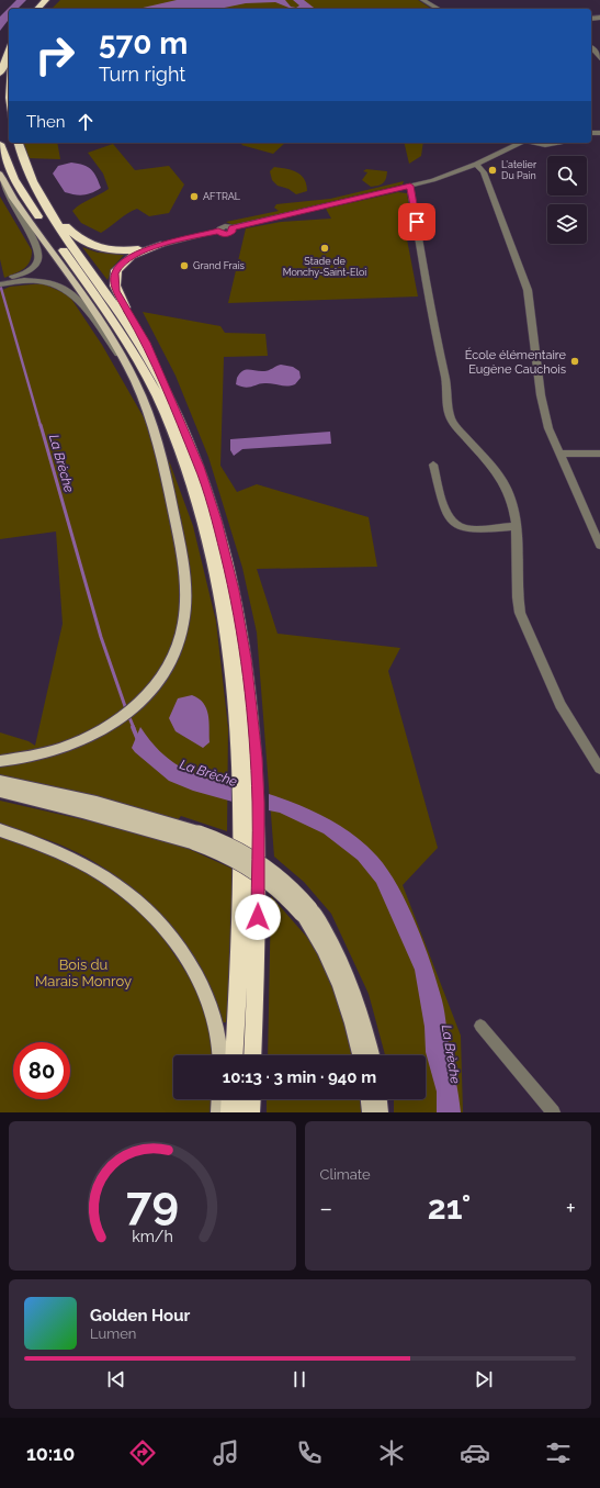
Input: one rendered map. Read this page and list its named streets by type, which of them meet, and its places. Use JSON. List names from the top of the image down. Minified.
{"water":["La Brèche"],"parks":["Bois du Marais Monroy"],"places":["L'atelier Du Pain","AFTRAL","Stade de Monchy-Saint-Eloi","Grand Frais","École élémentaire Eugène Cauchois"],"page":{"turn":["570 m","Turn right"],"then":"Then","limit":"80","trip":"10:13 · 3 min · 940 m","tile":"Climate","heat":["−","21°","+"],"song":["Golden Hour","Lumen"],"tabs":"10:10","gauge":["79","km/h"]}}
